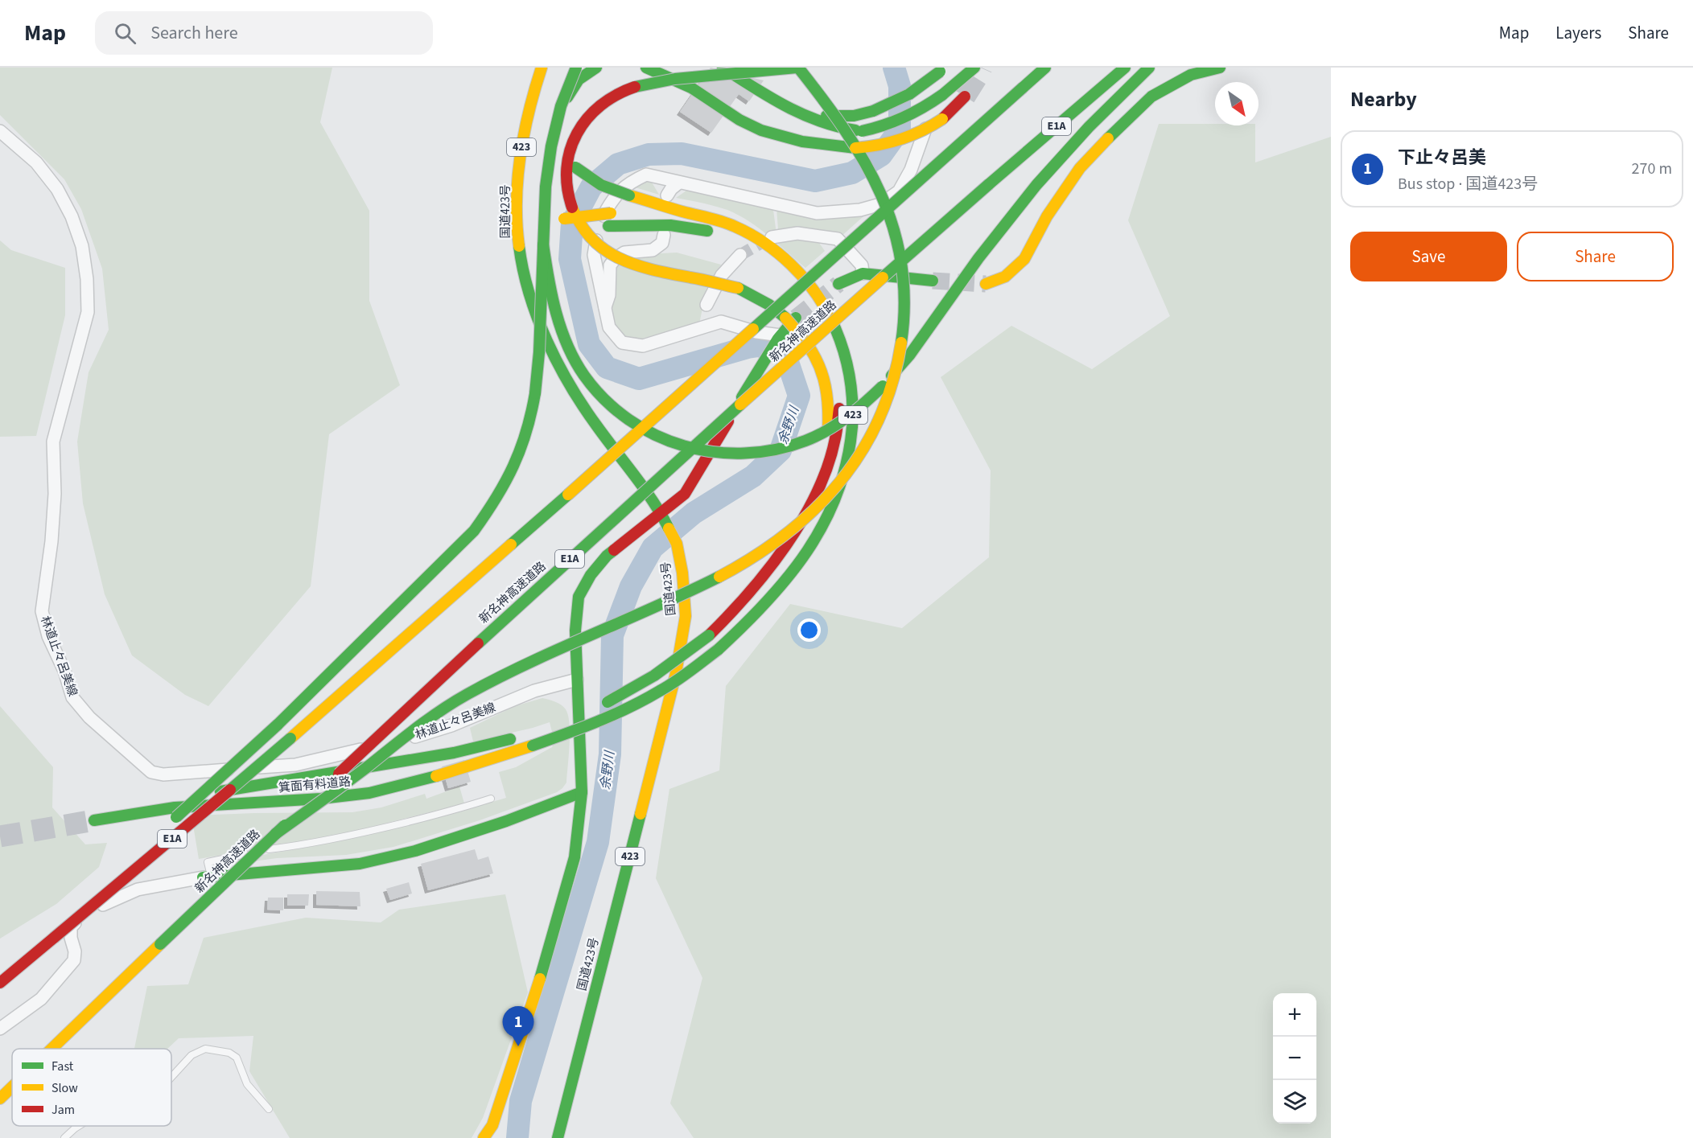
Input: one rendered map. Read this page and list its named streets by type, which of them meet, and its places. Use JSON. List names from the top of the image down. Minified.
{"streets":{"main road":["E1A","423","国道423号","新名神高速道路","箕面有料道路"],"street":["林道止々呂美線"]},"crossings":[["423","箕面有料道路"]],"water":["余野川"],"legend":["Fast","Slow","Jam"],"north":"bottom right","page":{"header":"Map","search":"Search here","nav":["Map","Layers","Share"],"heading":"Nearby","list":[{"mark":"1","name":"下止々呂美","note":"Bus stop · 国道423号","value":"270 m"}],"buttons":["Save","Share"],"map_buttons":["+","−"],"pins":"1"}}
